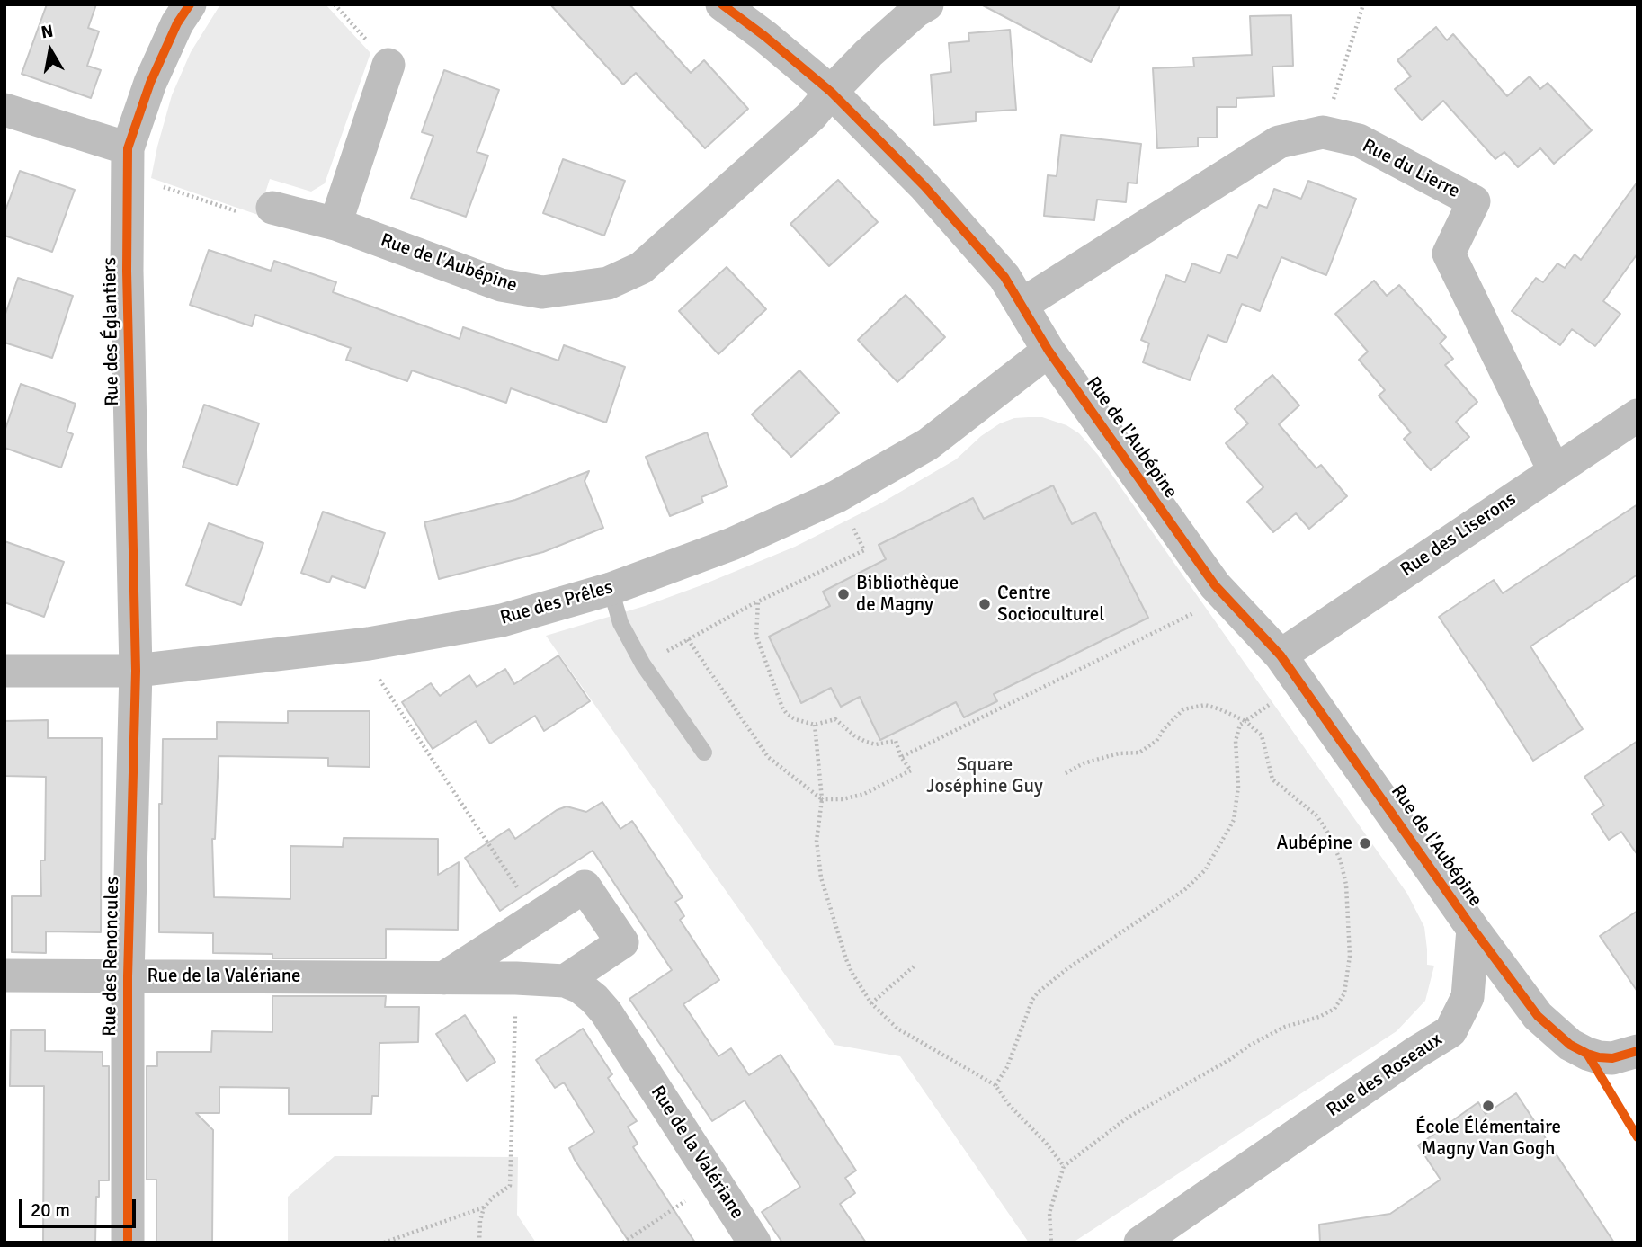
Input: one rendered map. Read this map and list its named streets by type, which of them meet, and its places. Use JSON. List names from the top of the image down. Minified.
{"streets":{"street":["Rue du Lierre","Rue de l'Aubépine","Rue des Églantiers","Rue des Liserons","Rue des Prêles","Rue des Renoncules","Rue de la Valériane","Rue des Roseaux"]},"crossings":[["Rue du Lierre","Rue de l'Aubépine"],["Rue du Lierre","Rue des Liserons"],["Rue de l'Aubépine","Rue des Liserons"],["Rue de l'Aubépine","Rue des Prêles"],["Rue de l'Aubépine","Rue des Roseaux"],["Rue des Églantiers","Rue des Prêles"],["Rue des Églantiers","Rue des Renoncules"],["Rue des Prêles","Rue des Renoncules"],["Rue des Renoncules","Rue de la Valériane"]],"parks":["Square Joséphine Guy"],"places":["Bibliothèque de Magny","Centre Socioculturel","Aubépine","École Élémentaire Magny Van Gogh"],"scale_bar":"20 m","north":"top"}
